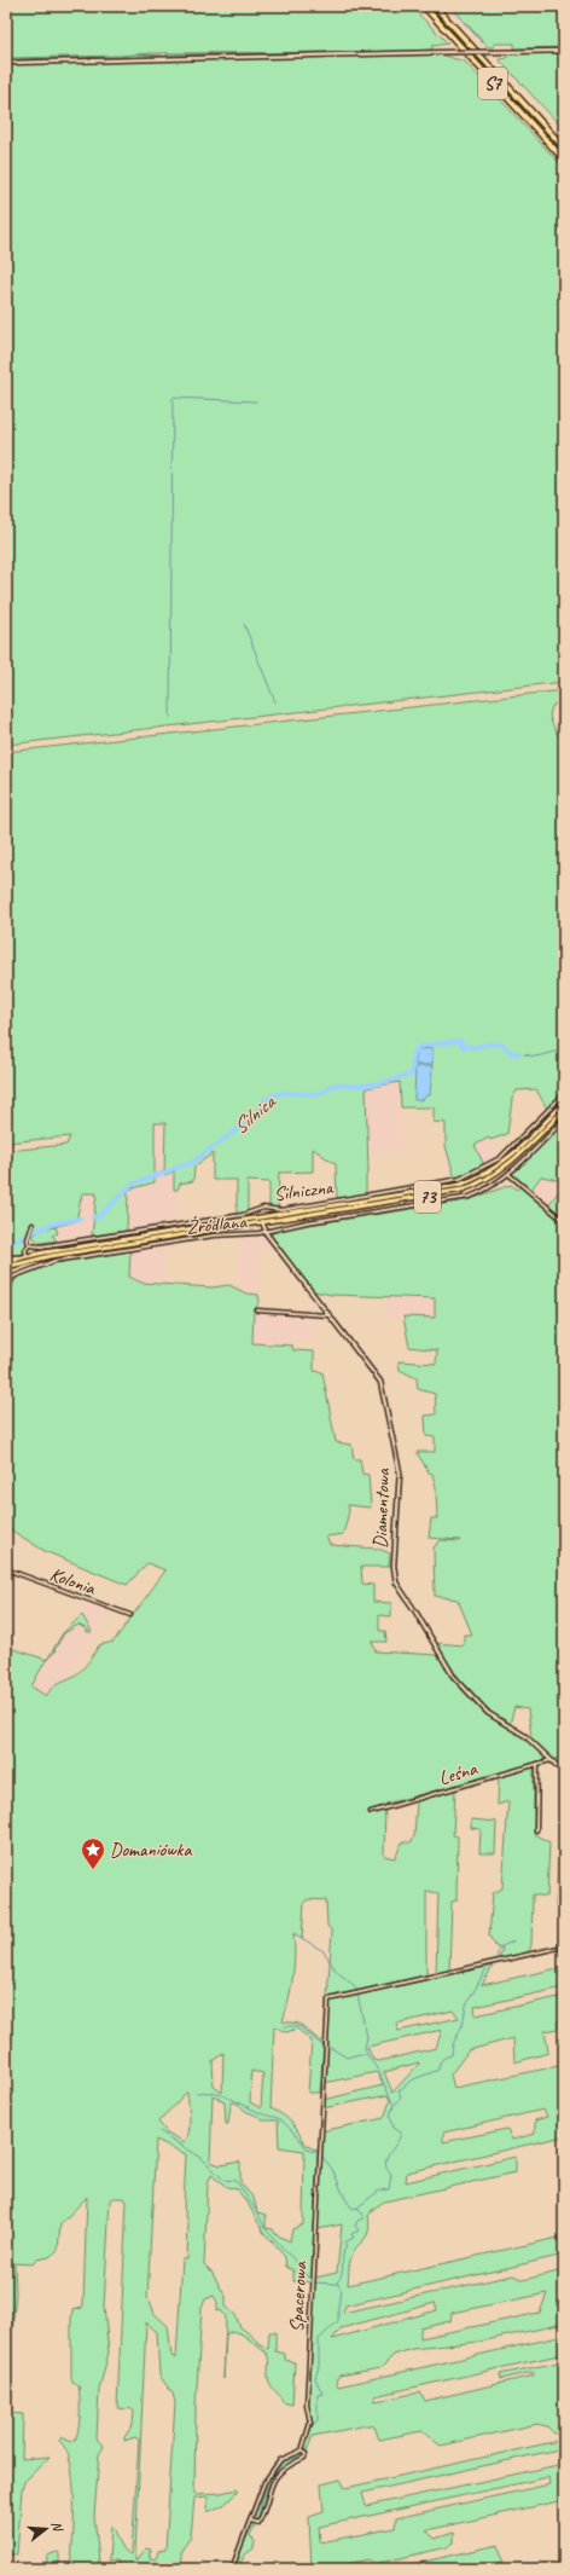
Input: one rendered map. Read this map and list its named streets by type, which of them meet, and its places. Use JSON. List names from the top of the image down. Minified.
{"streets":{"highway":["S7"],"main road":["73"],"street":["Silniczna","Źródlana","Diamentowa","Kolonia","Leśna","Spacerowa"]},"crossings":[["Silniczna","Diamentowa"],["73","Diamentowa"],["Źródlana","Diamentowa"],["Diamentowa","Leśna"]],"water":["Silnica"],"places":{"place":["Domaniówka"]},"north":"right"}
